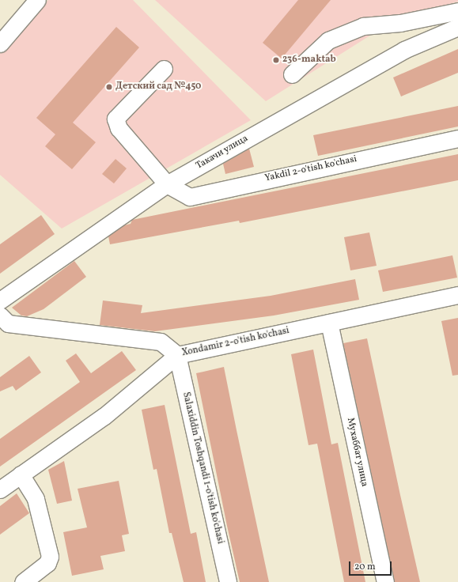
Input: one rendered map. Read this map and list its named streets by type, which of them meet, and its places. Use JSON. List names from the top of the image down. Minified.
{"streets":{"street":["Такачи улица","Yakdil 2-o'tish ko'chasi","Xondamir 2-o'tish ko'chasi","Мухаббат улица","Salaxiddin Toshqandi 1-o'tish ko'chasi"]},"crossings":[["Такачи улица","Yakdil 2-o'tish ko'chasi"],["Xondamir 2-o'tish ko'chasi","Мухаббат улица"],["Xondamir 2-o'tish ko'chasi","Salaxiddin Toshqandi 1-o'tish ko'chasi"]],"places":["236-maktab","Детский сад №450"],"scale_bar":"20 m"}
